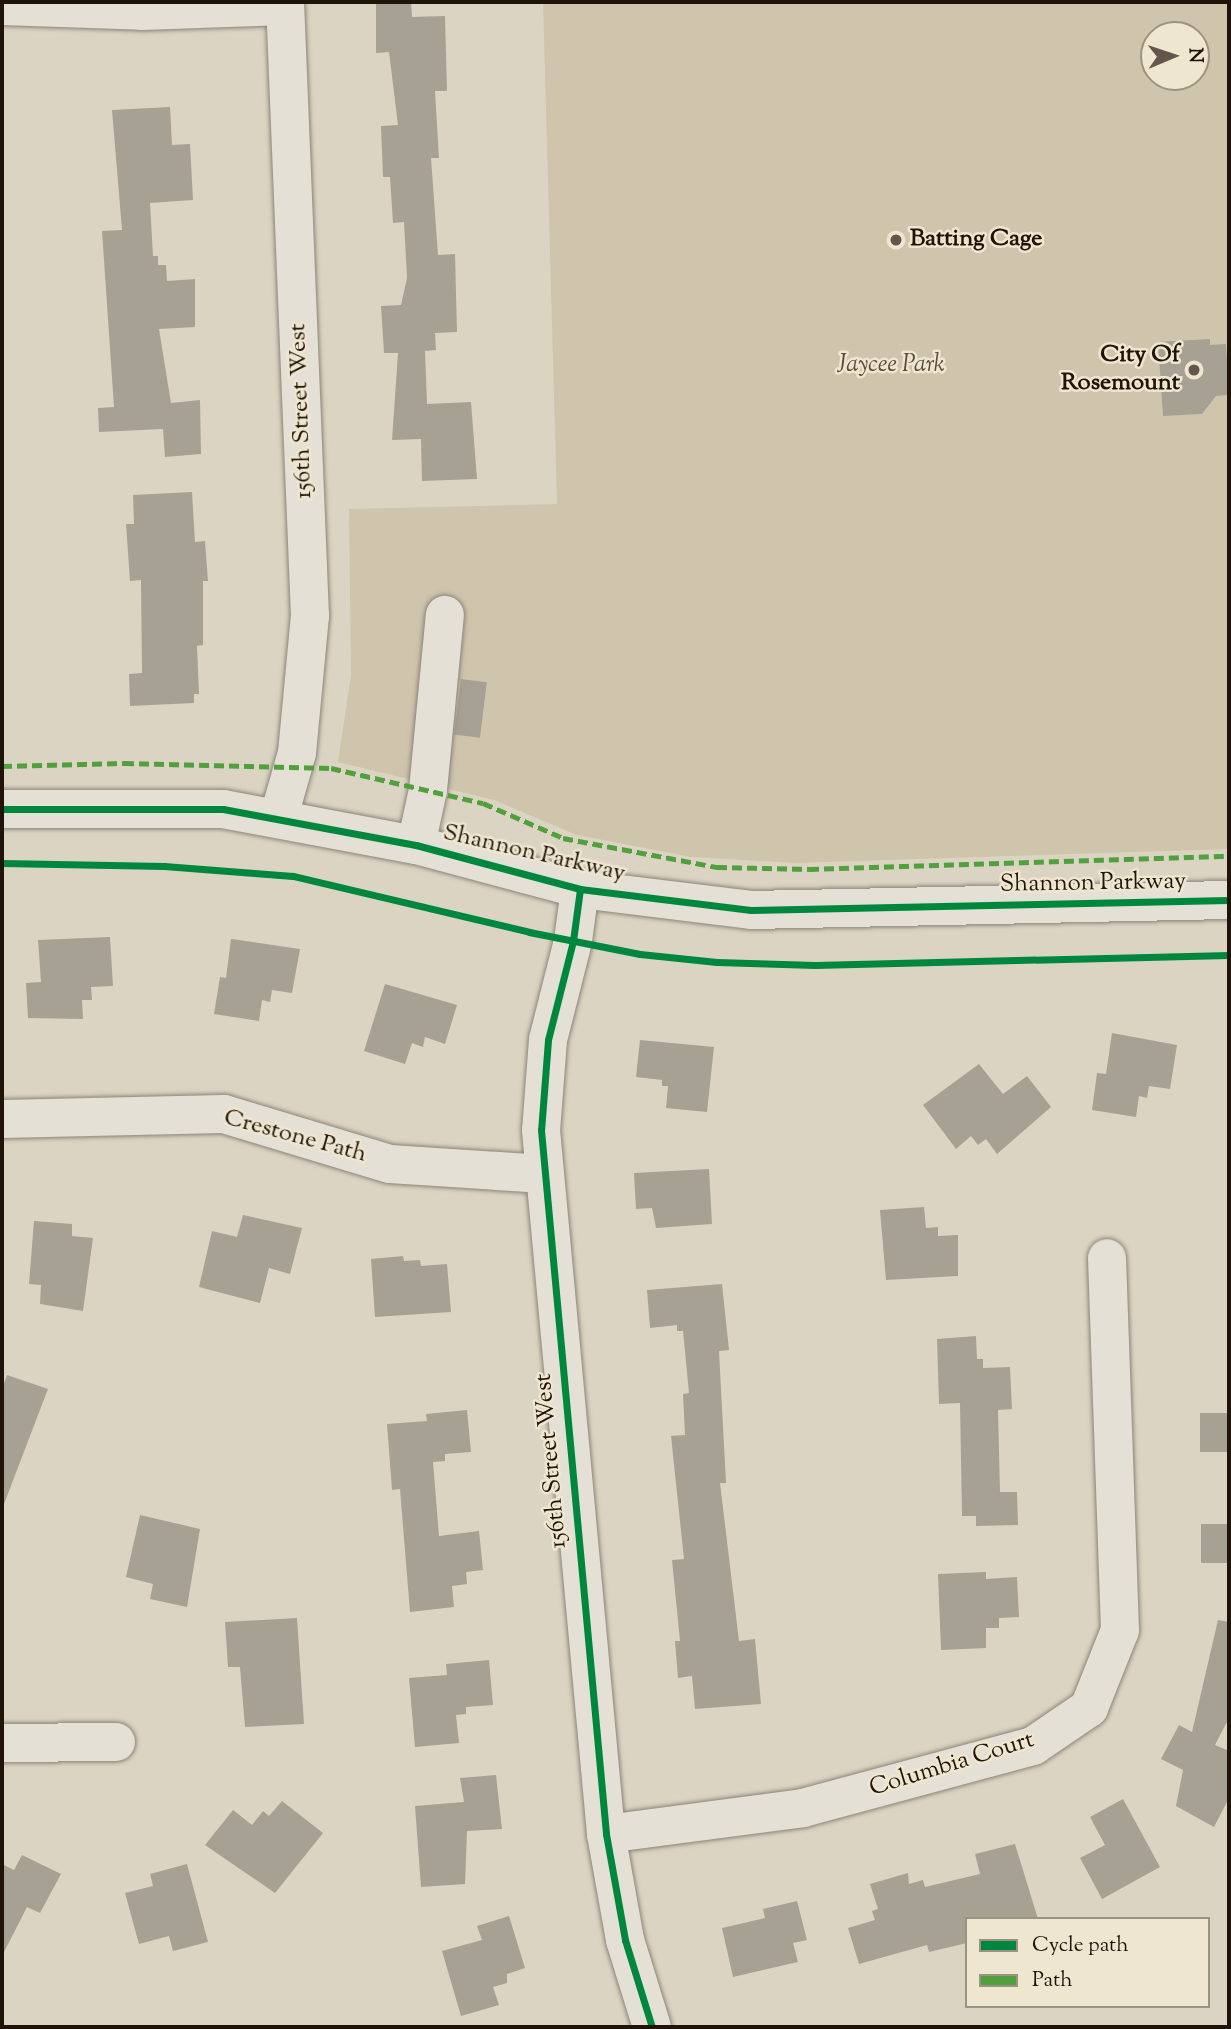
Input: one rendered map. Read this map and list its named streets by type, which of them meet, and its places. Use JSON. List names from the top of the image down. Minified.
{"streets":{"street":["156th Street West","Shannon Parkway","Crestone Path","Columbia Court"]},"crossings":[["156th Street West","Shannon Parkway"],["156th Street West","Crestone Path"],["156th Street West","Columbia Court"]],"parks":["Jaycee Park"],"places":["Batting Cage","City Of Rosemount"],"legend":["Cycle path","Path"],"north":"right"}
